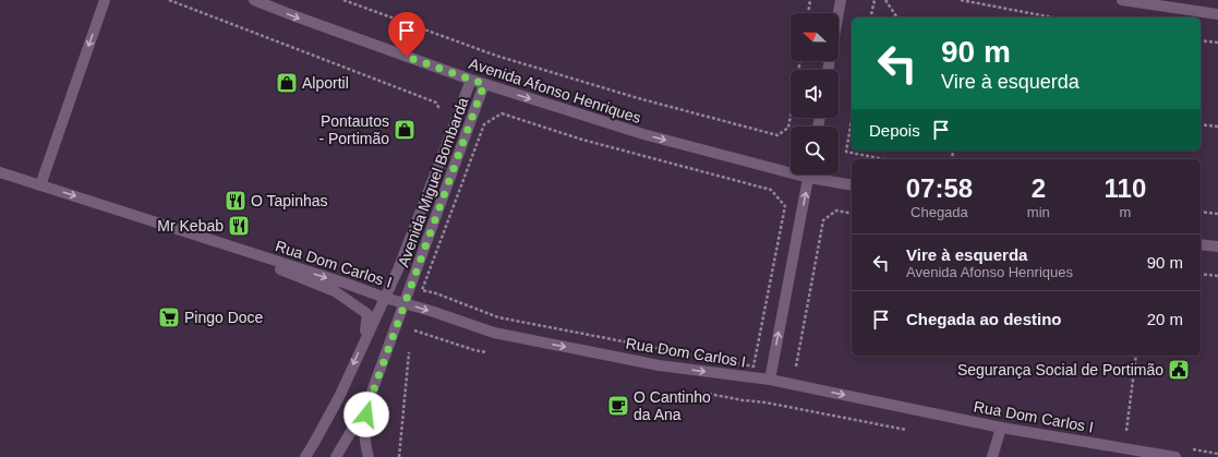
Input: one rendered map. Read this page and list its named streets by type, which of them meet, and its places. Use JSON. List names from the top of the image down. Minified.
{"streets":{"street":["Avenida Afonso Henriques","Avenida Miguel Bombarda","Rua Dom Carlos I"]},"crossings":[["Avenida Afonso Henriques","Avenida Miguel Bombarda"],["Avenida Miguel Bombarda","Rua Dom Carlos I"]],"one_way":["Avenida Afonso Henriques","Rua Dom Carlos I"],"places":{"shop":["Alportil","Pontautos - Portimão"],"restaurant":["O Tapinhas","Mr Kebab"],"supermarket":["Pingo Doce"],"public building":["Segurança Social de Portimão"],"cafe":["O Cantinho da Ana"]},"north":"left","page":{"turn":["90 m","Vire à esquerda"],"then":"Depois","eta":["07:58","Chegada","2","min","110","m"],"list":[{"name":"Vire à esquerda","note":"Avenida Afonso Henriques","value":"90 m"},{"name":"Chegada ao destino","value":"20 m"}]}}
